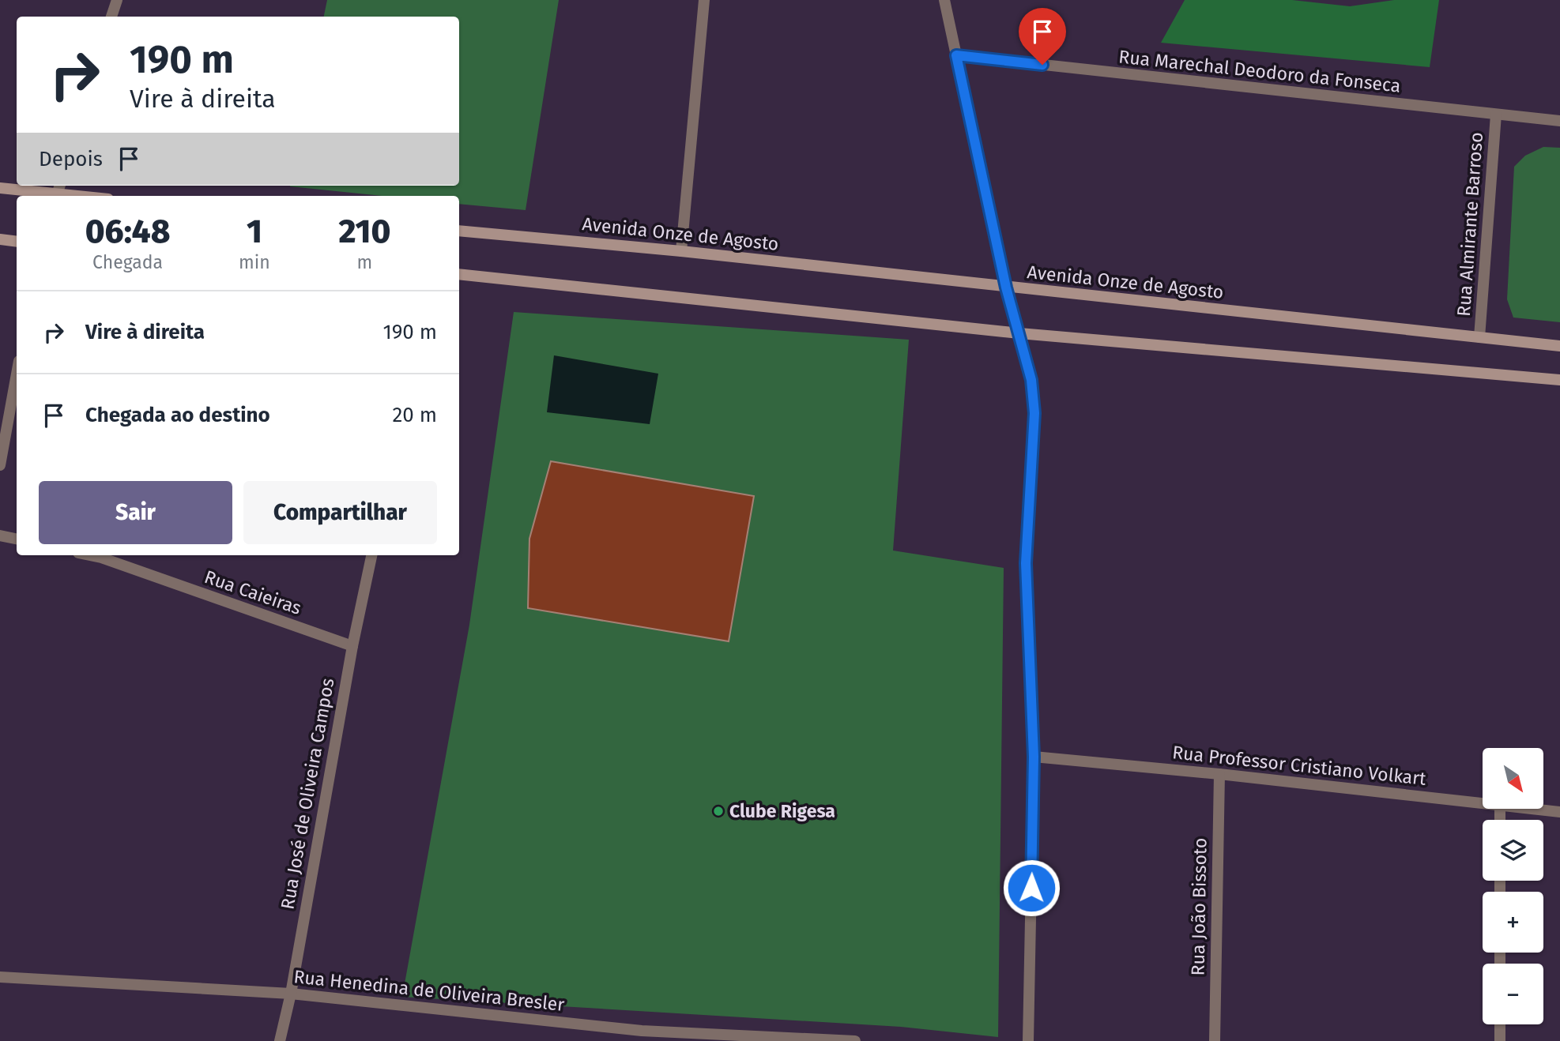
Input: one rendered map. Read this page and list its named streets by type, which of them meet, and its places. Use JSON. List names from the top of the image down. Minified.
{"streets":{"main road":["Avenida Onze de Agosto"],"street":["Rua Marechal Deodoro da Fonseca","Rua Almirante Barroso","Rua Caieiras","Rua Professor Cristiano Volkart","Rua José de Oliveira Campos","Rua João Bissoto","Rua Henedina de Oliveira Bresler"]},"crossings":[["Rua Marechal Deodoro da Fonseca","Rua Almirante Barroso"],["Rua Almirante Barroso","Avenida Onze de Agosto"],["Rua Caieiras","Rua José de Oliveira Campos"],["Rua Professor Cristiano Volkart","Rua João Bissoto"],["Rua José de Oliveira Campos","Rua Henedina de Oliveira Bresler"]],"places":["Clube Rigesa"],"north":"bottom right","page":{"turn":["190 m","Vire à direita"],"then":"Depois","eta":["06:48","Chegada","1","min","210","m"],"list":[{"name":"Vire à direita","value":"190 m"},{"name":"Chegada ao destino","value":"20 m"}],"buttons":["Sair","Compartilhar"],"map_buttons":["+","−"]}}
